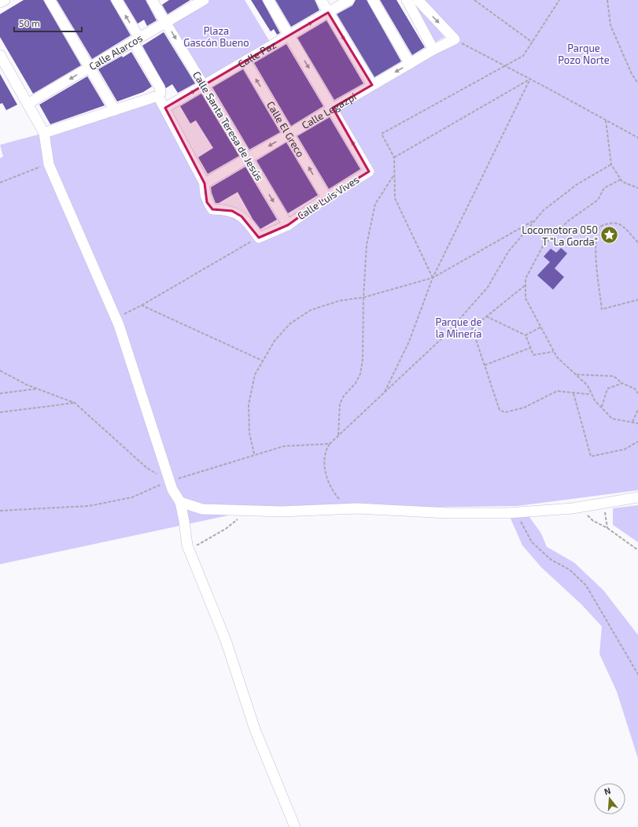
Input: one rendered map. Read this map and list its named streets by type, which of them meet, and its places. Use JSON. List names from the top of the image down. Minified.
{"streets":{"street":["Calle Alarcos","Calle Paz","Calle Legazpi","Calle Santa Teresa de Jesús","Calle El Greco","Calle Luis Vives"]},"crossings":[["Calle Alarcos","Calle Santa Teresa de Jesús"],["Calle Paz","Calle Santa Teresa de Jesús"],["Calle Paz","Calle El Greco"],["Calle Legazpi","Calle Santa Teresa de Jesús"],["Calle Legazpi","Calle El Greco"],["Calle Legazpi","Calle Luis Vives"],["Calle Santa Teresa de Jesús","Calle Luis Vives"],["Calle El Greco","Calle Luis Vives"]],"one_way":["Calle Paz"],"parks":["Plaza Gascón Bueno","Parque Pozo Norte","Parque de la Minería"],"places":{"place":["Locomotora 050 T \"La Gorda\""]},"scale_bar":"50 m","north":"top"}
